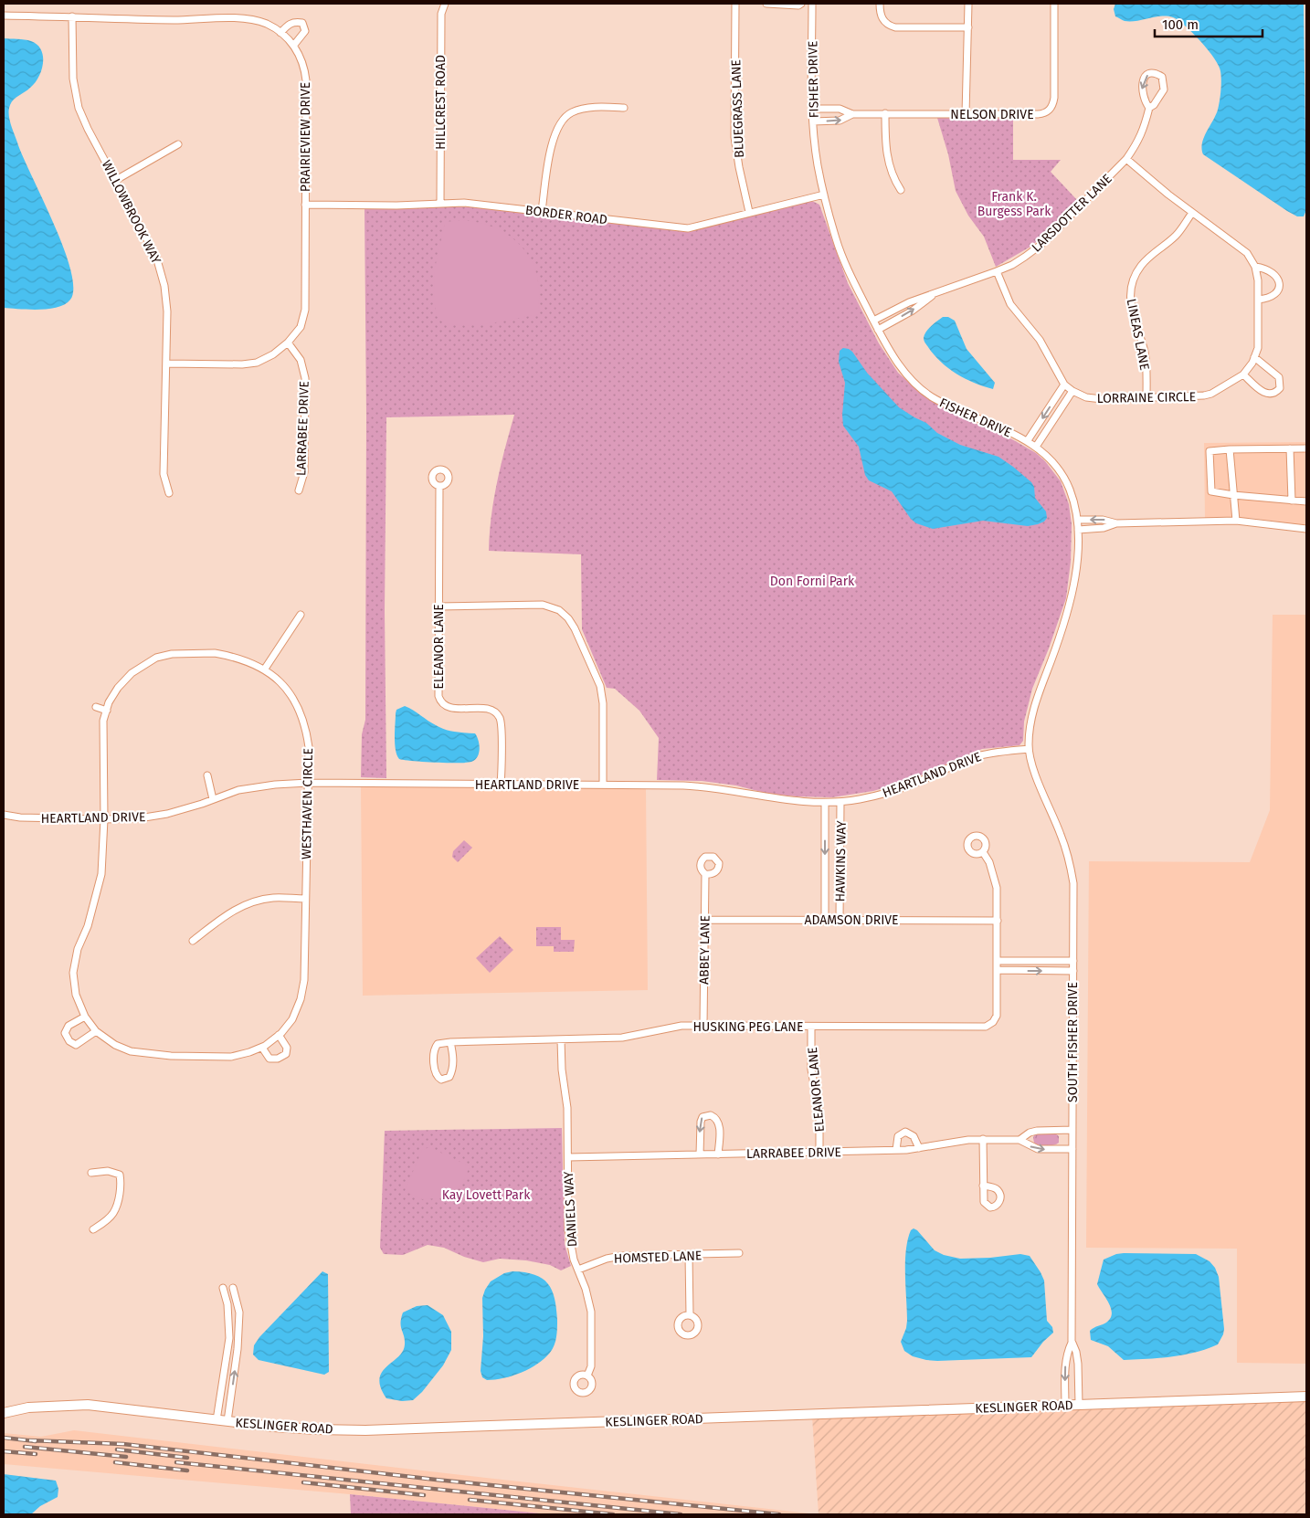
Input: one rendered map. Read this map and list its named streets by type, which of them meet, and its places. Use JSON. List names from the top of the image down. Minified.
{"streets":{"main road":["KESLINGER ROAD"],"street":["FISHER DRIVE","HILLCREST ROAD","BLUEGRASS LANE","NELSON DRIVE","PRAIRIEVIEW DRIVE","WILLOWBROOK WAY","LARSDOTTER LANE","BORDER ROAD","LINEAS LANE","LORRAINE CIRCLE","LARRABEE DRIVE","ELEANOR LANE","HEARTLAND DRIVE","WESTHAVEN CIRCLE","HAWKINS WAY","ADAMSON DRIVE","ABBEY LANE","HUSKING PEG LANE","SOUTH FISHER DRIVE","DANIELS WAY","HOMSTED LANE"]},"crossings":[["FISHER DRIVE","NELSON DRIVE"],["FISHER DRIVE","LARSDOTTER LANE"],["FISHER DRIVE","BORDER ROAD"],["FISHER DRIVE","HEARTLAND DRIVE"],["FISHER DRIVE","SOUTH FISHER DRIVE"],["HILLCREST ROAD","BORDER ROAD"],["BLUEGRASS LANE","BORDER ROAD"],["PRAIRIEVIEW DRIVE","WILLOWBROOK WAY"],["PRAIRIEVIEW DRIVE","BORDER ROAD"],["PRAIRIEVIEW DRIVE","LARRABEE DRIVE"],["LARSDOTTER LANE","LORRAINE CIRCLE"],["LINEAS LANE","LORRAINE CIRCLE"],["LARRABEE DRIVE","ELEANOR LANE"],["LARRABEE DRIVE","SOUTH FISHER DRIVE"],["LARRABEE DRIVE","DANIELS WAY"],["ELEANOR LANE","HEARTLAND DRIVE"],["ELEANOR LANE","HUSKING PEG LANE"],["HEARTLAND DRIVE","WESTHAVEN CIRCLE"],["HEARTLAND DRIVE","HAWKINS WAY"],["HEARTLAND DRIVE","SOUTH FISHER DRIVE"],["HAWKINS WAY","ADAMSON DRIVE"],["ADAMSON DRIVE","ABBEY LANE"],["ADAMSON DRIVE","HUSKING PEG LANE"],["ABBEY LANE","HUSKING PEG LANE"],["HUSKING PEG LANE","DANIELS WAY"],["SOUTH FISHER DRIVE","KESLINGER ROAD"],["DANIELS WAY","HOMSTED LANE"]],"parks":["Frank K. Burgess Park","Don Forni Park","Kay Lovett Park"],"scale_bar":"100 m"}
